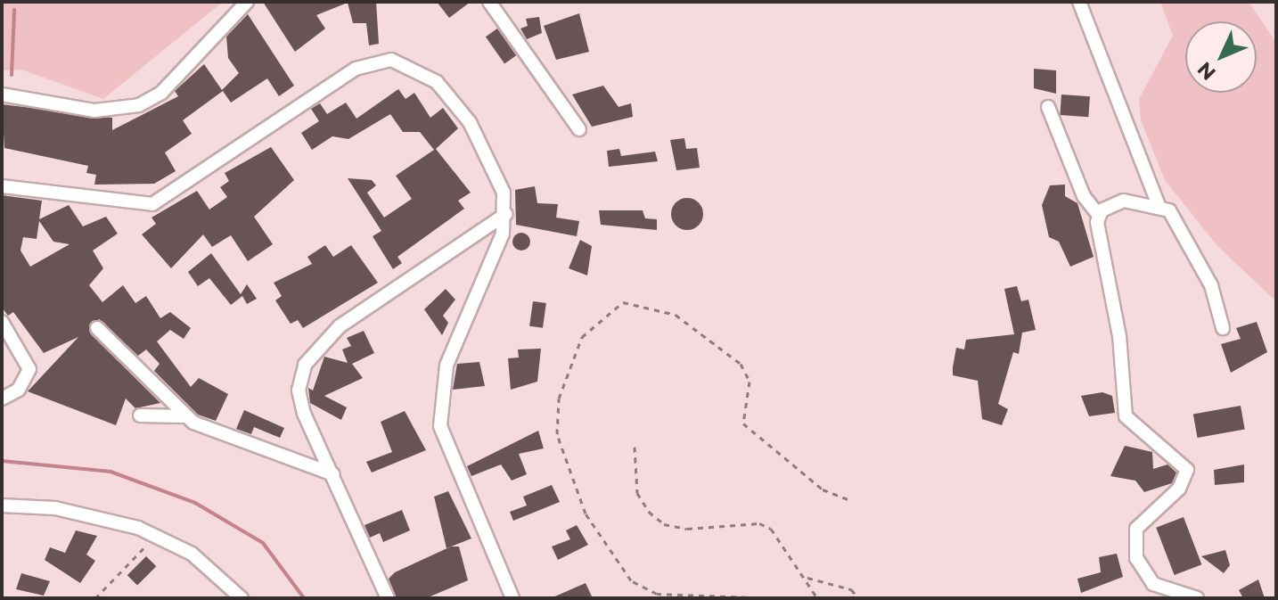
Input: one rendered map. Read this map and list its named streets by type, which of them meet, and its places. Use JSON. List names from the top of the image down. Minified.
{"north":"bottom left"}
